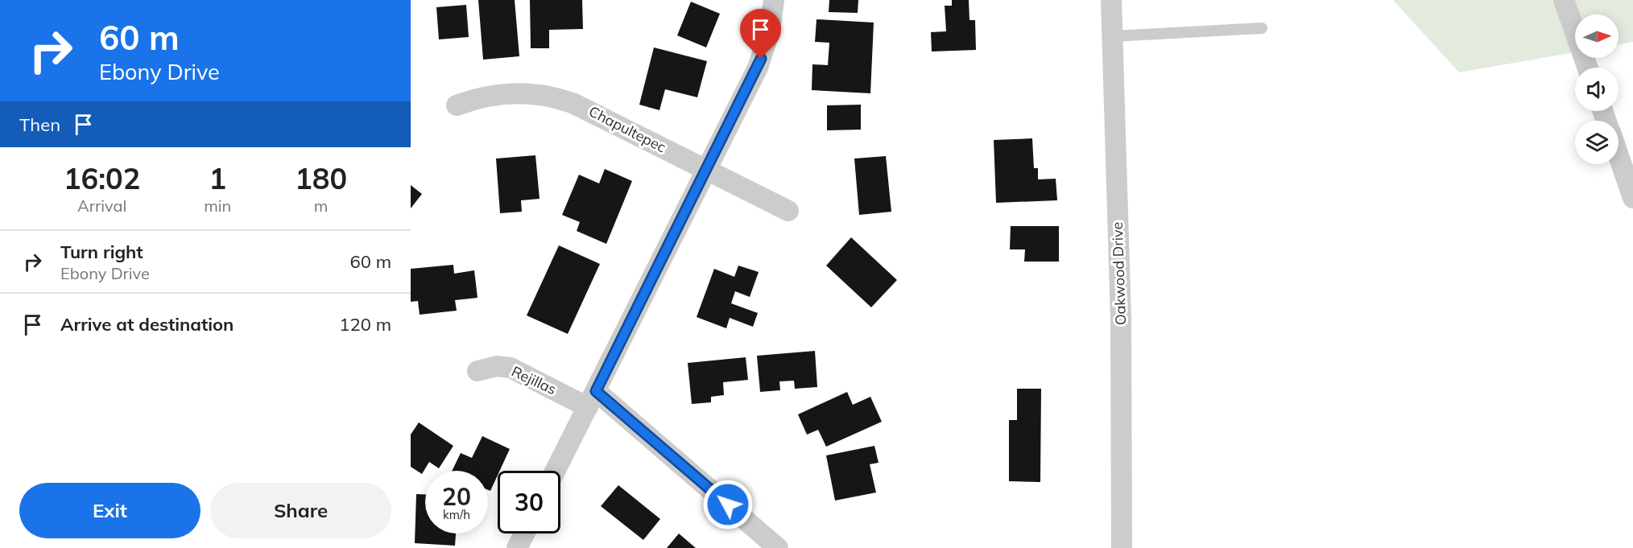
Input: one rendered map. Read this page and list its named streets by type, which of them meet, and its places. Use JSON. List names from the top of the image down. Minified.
{"streets":{"street":["Chapultepec","Oakwood Drive","Rejillas"]},"north":"right","page":{"turn":["60 m","Ebony Drive"],"then":"Then","eta":["16:02","Arrival","1","min","180","m"],"list":[{"name":"Turn right","note":"Ebony Drive","value":"60 m"},{"name":"Arrive at destination","value":"120 m"}],"speed":"20 km/h","limit":"30","buttons":["Exit","Share"]}}
